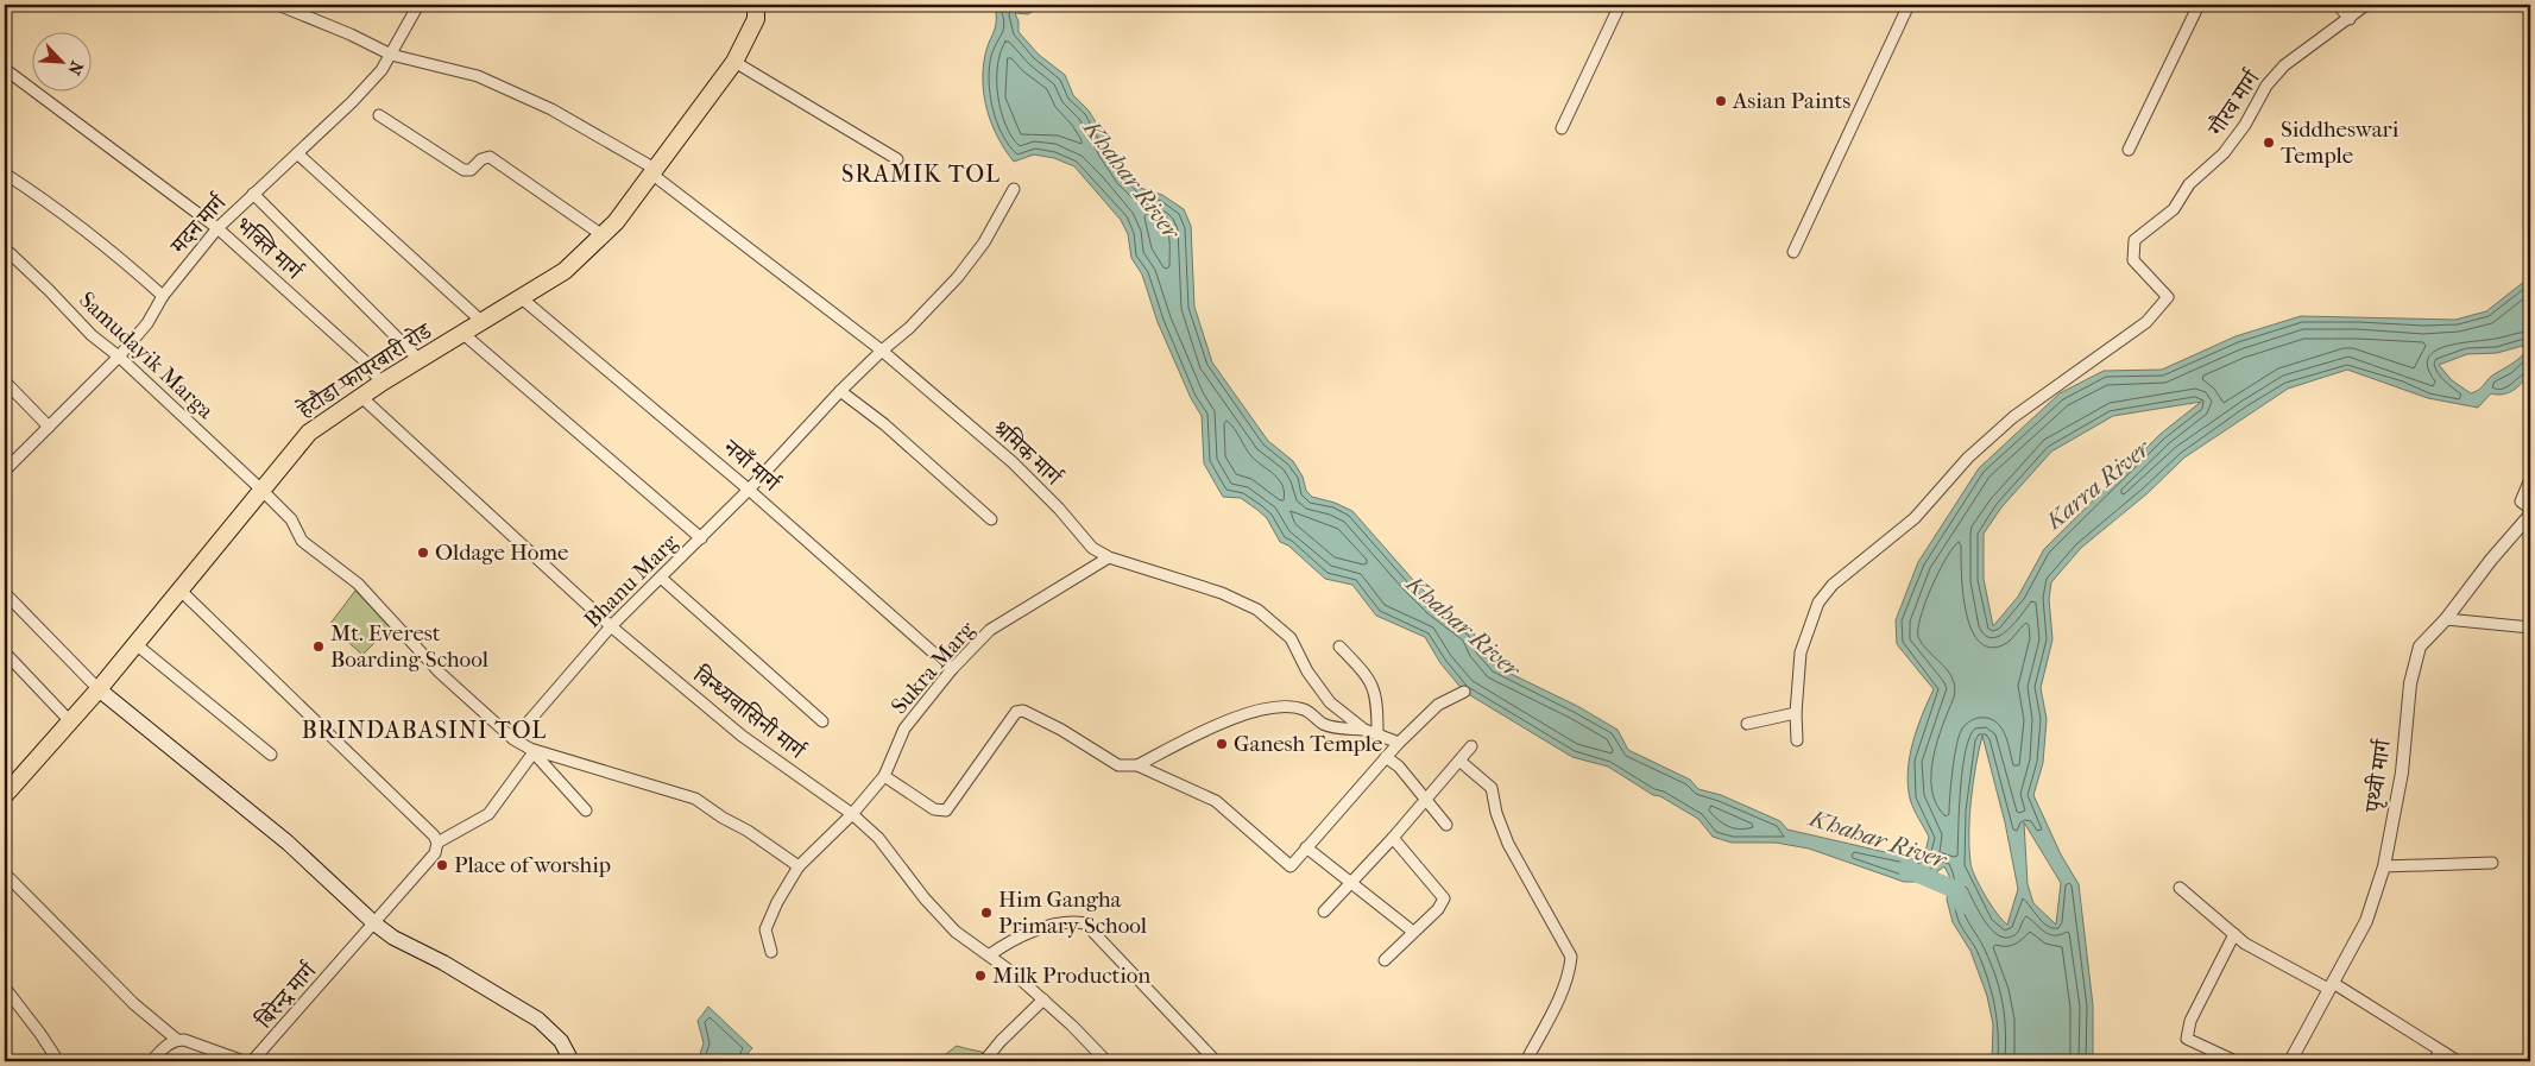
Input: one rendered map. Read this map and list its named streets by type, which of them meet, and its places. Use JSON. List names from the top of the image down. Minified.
{"streets":{"highway":["हेटौडा-फापरबारी रोड"],"street":["गौरव मार्ग","मदन मार्ग","भक्ति मार्ग","Samudayik Marga","श्रमिक मार्ग","नयाँ मार्ग","Bhanu Marg","Sukra Marg","विन्ध्यवासिनी मार्ग","पृथ्वी मार्ग","बिरेन्द्र मार्ग"]},"crossings":[["मदन मार्ग","भक्ति मार्ग"],["मदन मार्ग","Samudayik Marga"],["मदन मार्ग","श्रमिक मार्ग"],["भक्ति मार्ग","हेटौडा-फापरबारी रोड"],["Samudayik Marga","हेटौडा-फापरबारी रोड"],["हेटौडा-फापरबारी रोड","श्रमिक मार्ग"],["हेटौडा-फापरबारी रोड","नयाँ मार्ग"],["हेटौडा-फापरबारी रोड","विन्ध्यवासिनी मार्ग"],["श्रमिक मार्ग","Bhanu Marg"],["श्रमिक मार्ग","Sukra Marg"],["नयाँ मार्ग","Bhanu Marg"],["नयाँ मार्ग","Sukra Marg"],["Bhanu Marg","विन्ध्यवासिनी मार्ग"],["Sukra Marg","विन्ध्यवासिनी मार्ग"]],"districts":["SRAMIK TOL","BRINDABASINI TOL"],"water":["Khahar River","Karra River"],"places":["Asian Paints","Siddheswari Temple","Oldage Home","Mt. Everest Boarding School","Ganesh Temple","Place of worship","Him Gangha Primary School","Milk Production"],"north":"bottom right"}
